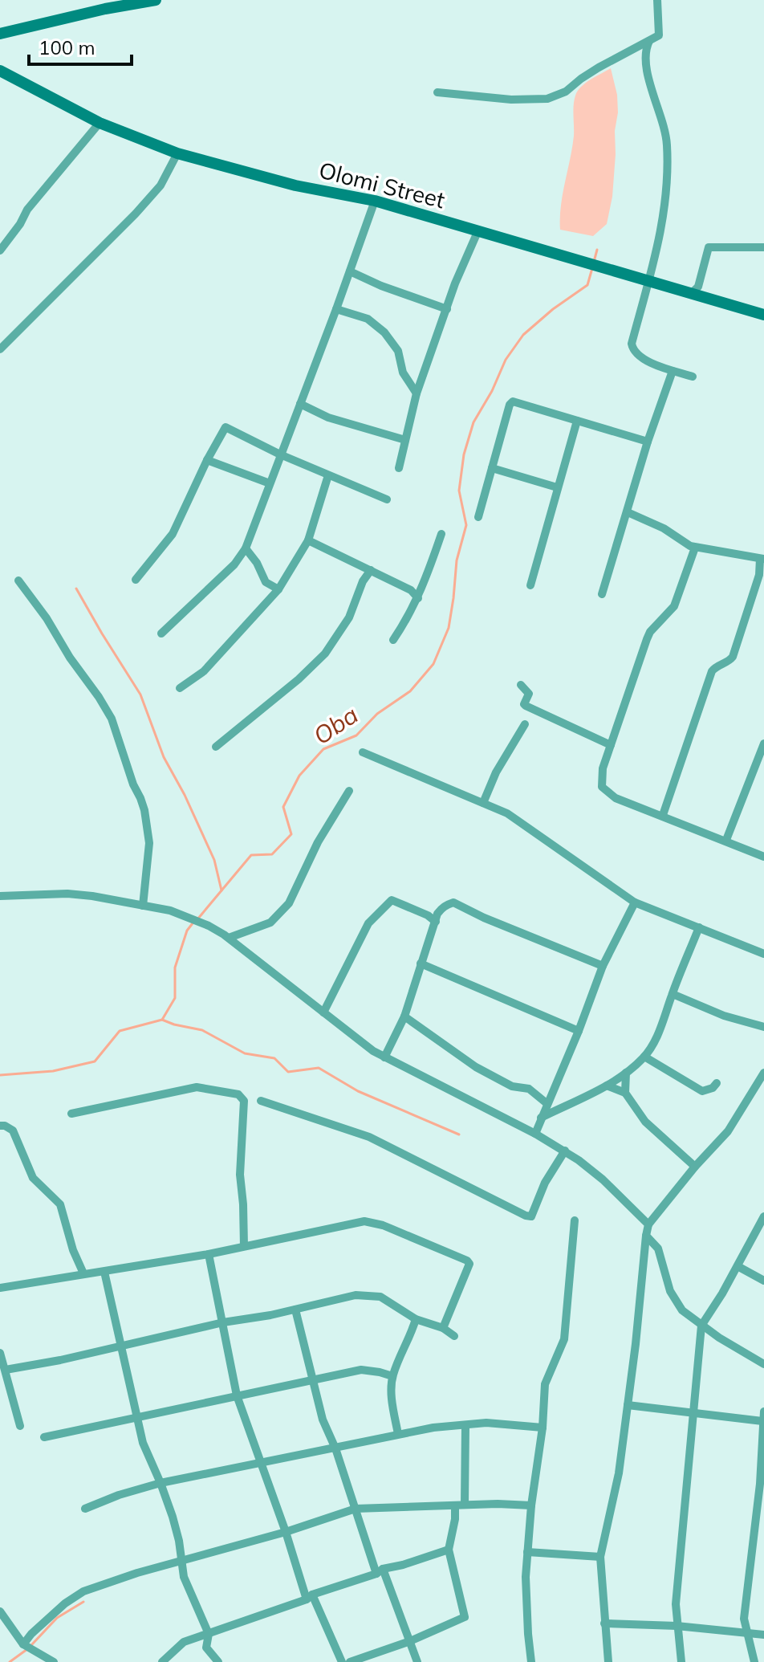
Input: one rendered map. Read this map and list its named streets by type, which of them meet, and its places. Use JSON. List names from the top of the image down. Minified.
{"streets":{"main road":["Olomi Street"]},"water":["Oba"],"scale_bar":"100 m"}
